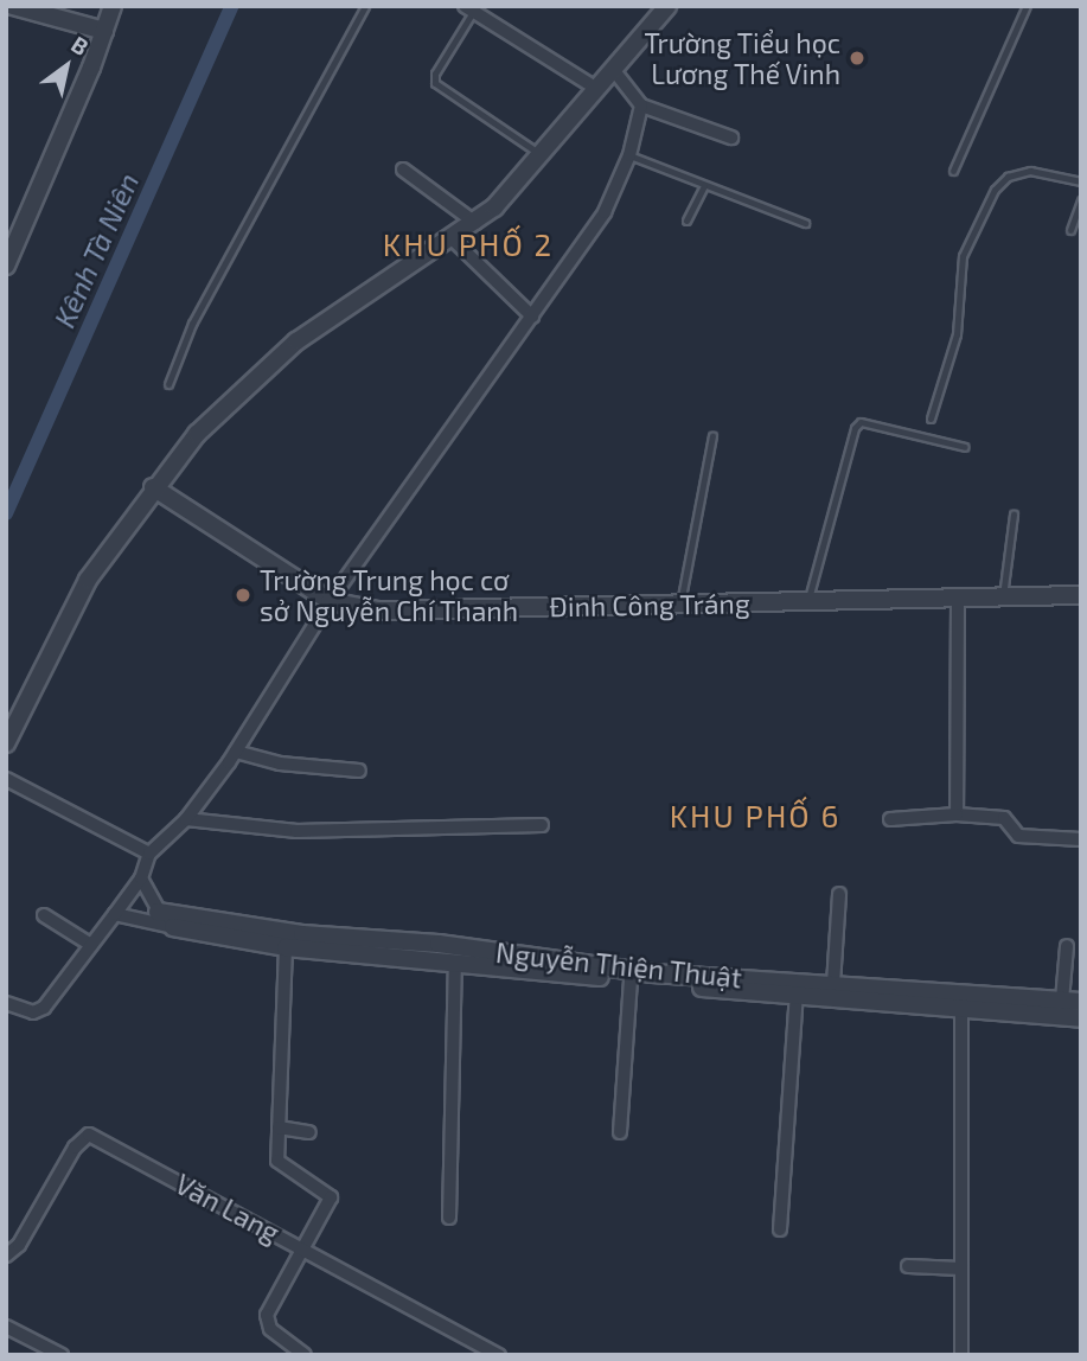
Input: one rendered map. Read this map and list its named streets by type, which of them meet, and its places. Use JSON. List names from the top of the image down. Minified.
{"streets":{"street":["Đinh Công Tráng","Nguyễn Thiện Thuật","Văn Lang"]},"districts":["KHU PHỐ 2","KHU PHỐ 6"],"water":["Kênh Tà Niên"],"places":["Trường Tiểu học Lương Thế Vinh","Trường Trung học cơ sở Nguyễn Chí Thanh"],"north":"top right"}
